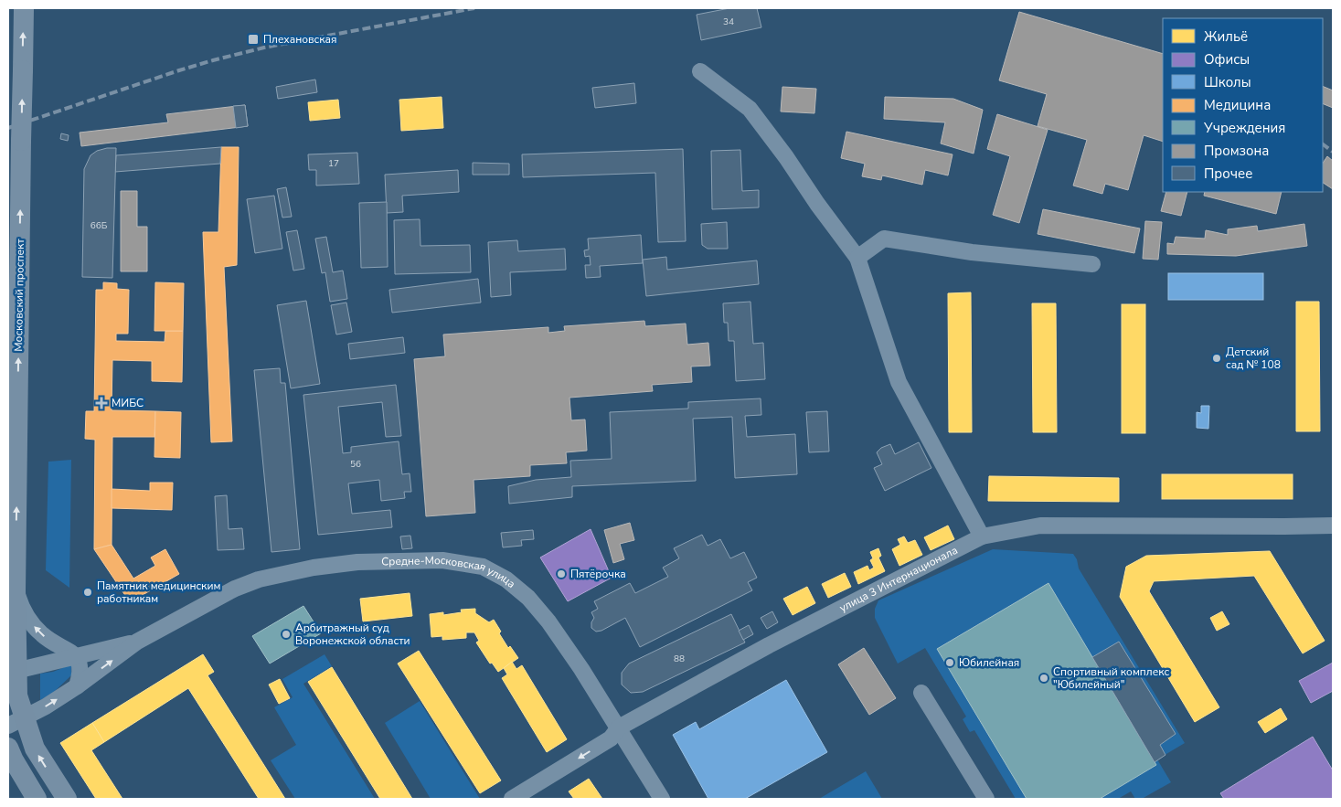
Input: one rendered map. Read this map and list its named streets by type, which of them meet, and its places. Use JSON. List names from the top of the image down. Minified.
{"streets":{"main road":["Московский проспект"],"street":["Средне-Московская улица","улица 3 Интернационала"]},"crossings":[["Московский проспект","Средне-Московская улица"],["Средне-Московская улица","улица 3 Интернационала"]],"one_way":["Московский проспект"],"places":{"transit":["Плехановская"],"other":["Детский сад № 108","Пятёрочка","Памятник медицинским работникам","Арбитражный суд Воронежской области","Юбилейная","Спортивный комплекс \"Юбилейный\""],"health":["МИБС"]},"house_numbers":["34","17","66Б","56","88"],"legend":["Жильё","Офисы","Школы","Медицина","Учреждения","Промзона","Прочее"]}
